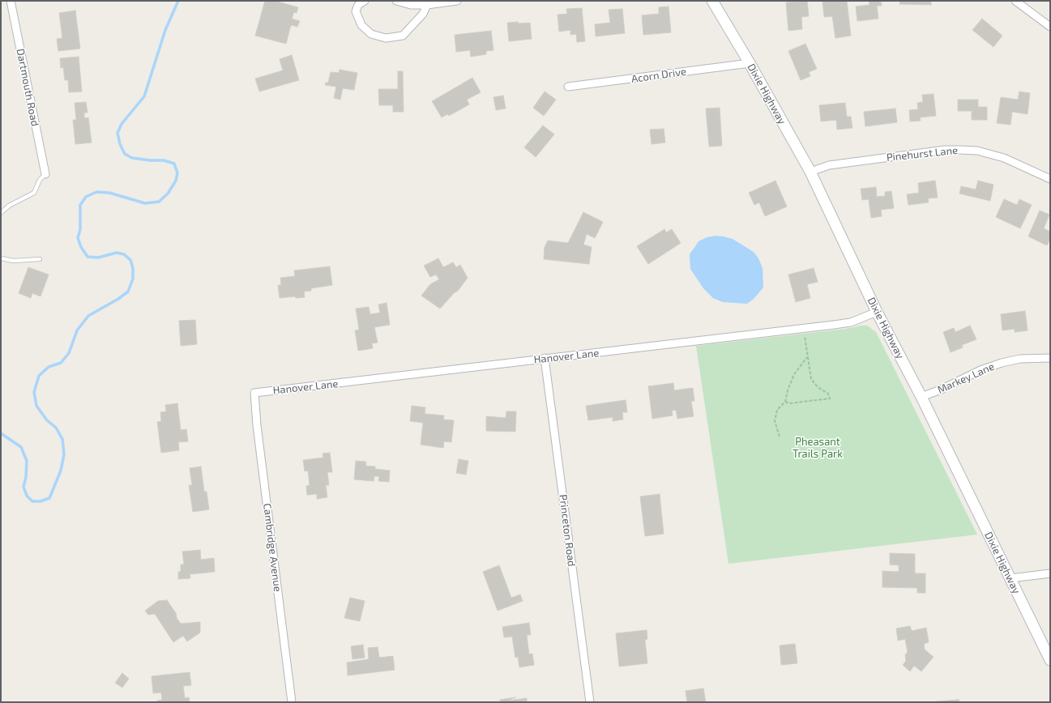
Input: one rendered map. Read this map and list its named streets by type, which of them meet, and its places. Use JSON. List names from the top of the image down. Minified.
{"streets":{"main road":["Dixie Highway"],"street":["Acorn Drive","Dartmouth Road","Pinehurst Lane","Hanover Lane","Markey Lane","Princeton Road","Cambridge Avenue"]},"crossings":[["Acorn Drive","Dixie Highway"],["Dixie Highway","Pinehurst Lane"],["Dixie Highway","Hanover Lane"],["Dixie Highway","Markey Lane"],["Hanover Lane","Princeton Road"],["Hanover Lane","Cambridge Avenue"]],"parks":["Pheasant Trails Park"]}
